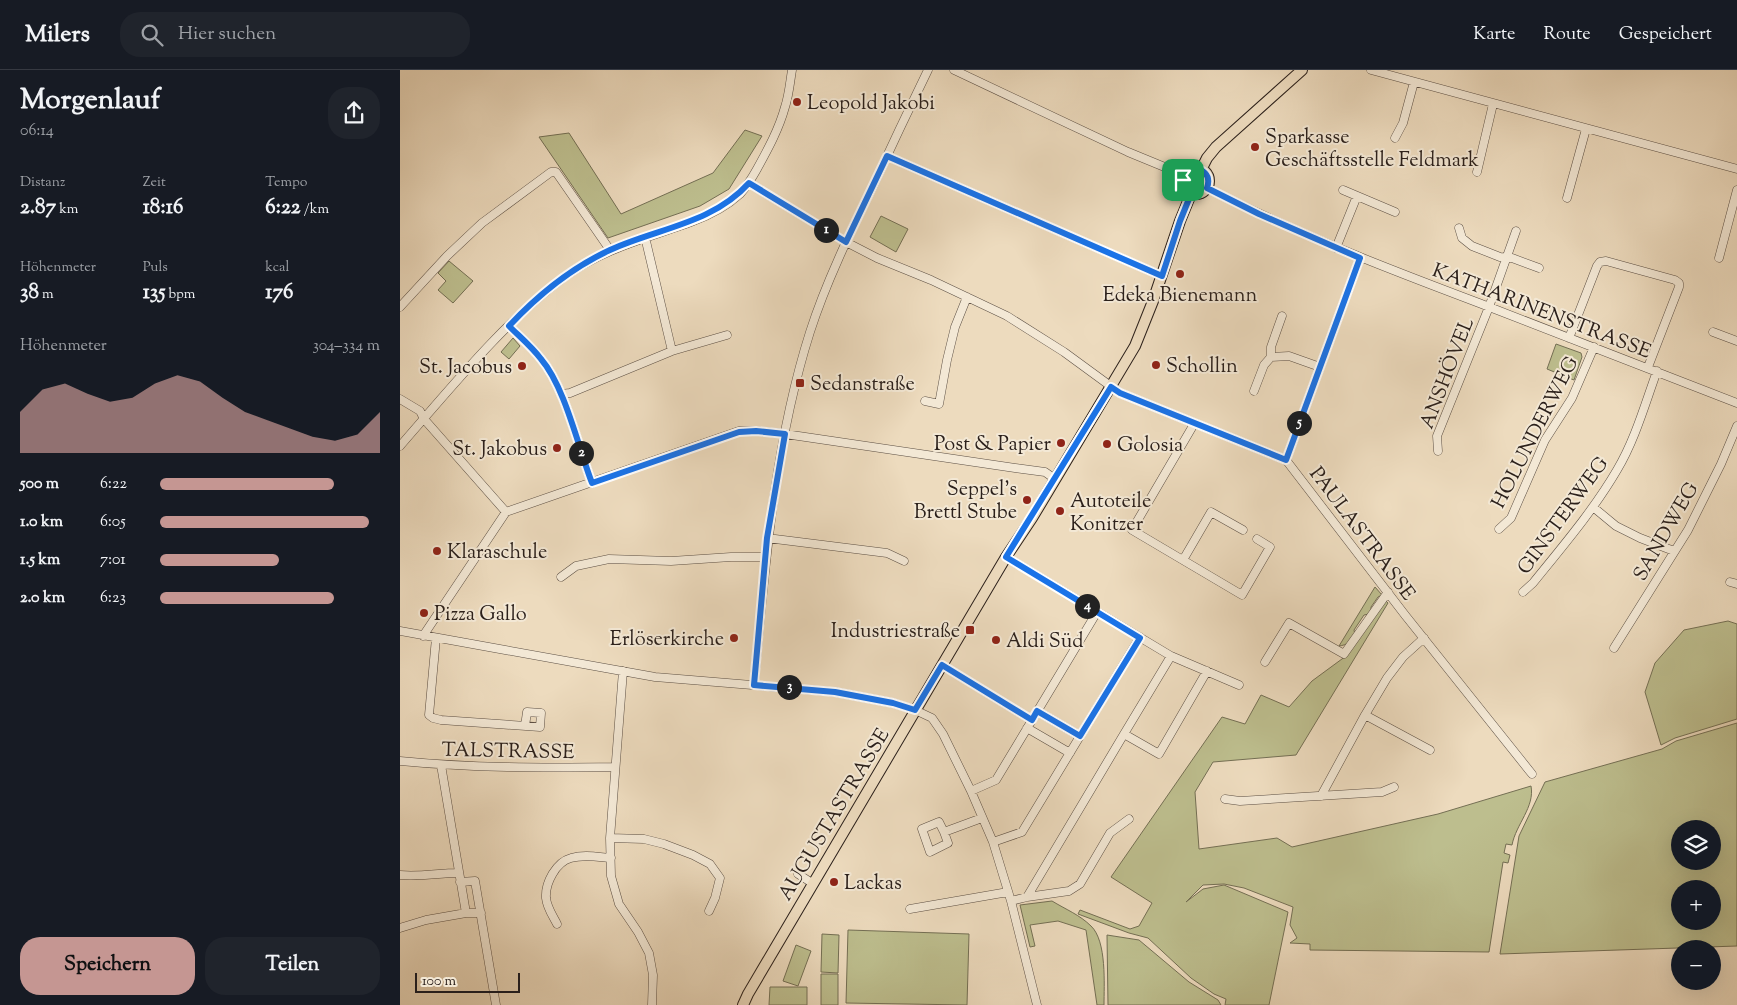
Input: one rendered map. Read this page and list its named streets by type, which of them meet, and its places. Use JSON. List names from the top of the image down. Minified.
{"streets":{"main road":["AUGUSTASTRASSE"],"street":["KATHARINENSTRASSE","ANSHÖVEL","HOLUNDERWEG","GINSTERWEG","SANDWEG","PAULASTRASSE","TALSTRASSE"]},"crossings":[["KATHARINENSTRASSE","ANSHÖVEL"],["KATHARINENSTRASSE","HOLUNDERWEG"],["KATHARINENSTRASSE","GINSTERWEG"],["KATHARINENSTRASSE","AUGUSTASTRASSE"],["PAULASTRASSE","AUGUSTASTRASSE"]],"places":{"other":["Leopold Jakobi","Sparkasse Geschäftsstelle Feldmark","Edeka Bienemann","Schollin","St. Jacobus","Post & Papier","Golosia","St. Jakobus","Seppel’s Brettl Stube","Autoteile Konitzer","Klaraschule","Pizza Gallo","Erlöserkirche","Aldi Süd","Lackas"],"transit":["Sedanstraße","Industriestraße"]},"scale_bar":"100 m","page":{"header":"Milers","search":"Hier suchen","nav":["Karte","Route","Gespeichert"],"heading":["Morgenlauf","06:14"],"stats":[["Distanz","2.87 km"],["Zeit","18:16"],["Tempo","6:22 /km"],["Höhenmeter","38 m"],["Puls","135 bpm"],["kcal","176"]],"pins":["1","5","2","4","3"],"chart":["Höhenmeter","304–334 m"],"list":[{"name":"500 m","note":"6:22"},{"name":"1.0 km","note":"6:05"},{"name":"1.5 km","note":"7:01"},{"name":"2.0 km","note":"6:23"}],"map_buttons":["+","−"],"buttons":["Speichern","Teilen"],"scale":"100 m"}}
